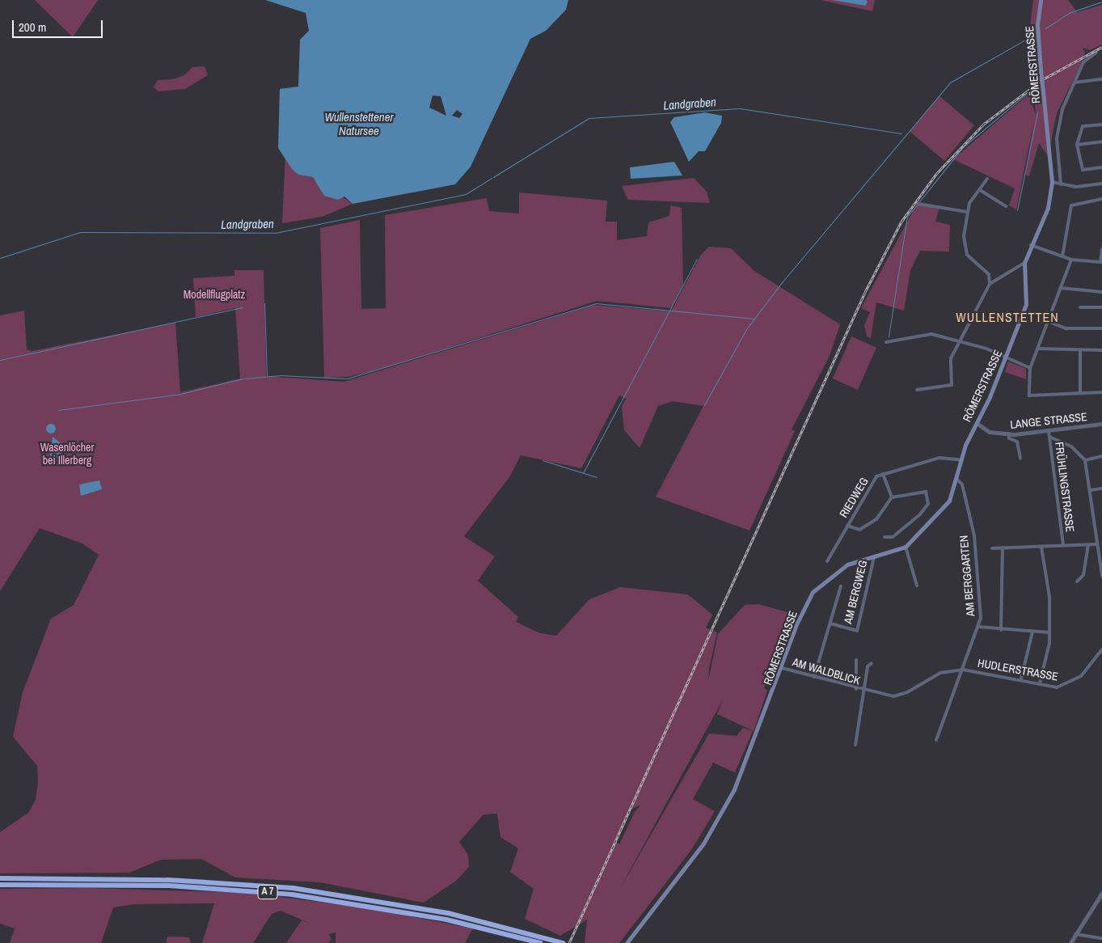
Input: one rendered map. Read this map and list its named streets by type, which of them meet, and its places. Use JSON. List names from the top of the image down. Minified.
{"streets":{"highway":["A 7"],"main road":["RÖMERSTRASSE"],"street":["LANGE STRASSE","FRÜHLINGSTRASSE","RIEDWEG","AM BERGGARTEN","AM BERGWEG","HUDLERSTRASSE","AM WALDBLICK"]},"crossings":[["RÖMERSTRASSE","LANGE STRASSE"],["RÖMERSTRASSE","RIEDWEG"],["RÖMERSTRASSE","AM BERGGARTEN"],["RÖMERSTRASSE","AM BERGWEG"],["RÖMERSTRASSE","AM WALDBLICK"],["LANGE STRASSE","FRÜHLINGSTRASSE"],["AM BERGGARTEN","HUDLERSTRASSE"],["AM BERGGARTEN","AM WALDBLICK"],["HUDLERSTRASSE","AM WALDBLICK"]],"districts":["WULLENSTETTEN"],"water":["Landgraben","Wullenstettener Natursee"],"parks":["Modellflugplatz","Wasenlöcher bei Illerberg"],"scale_bar":"200 m"}
